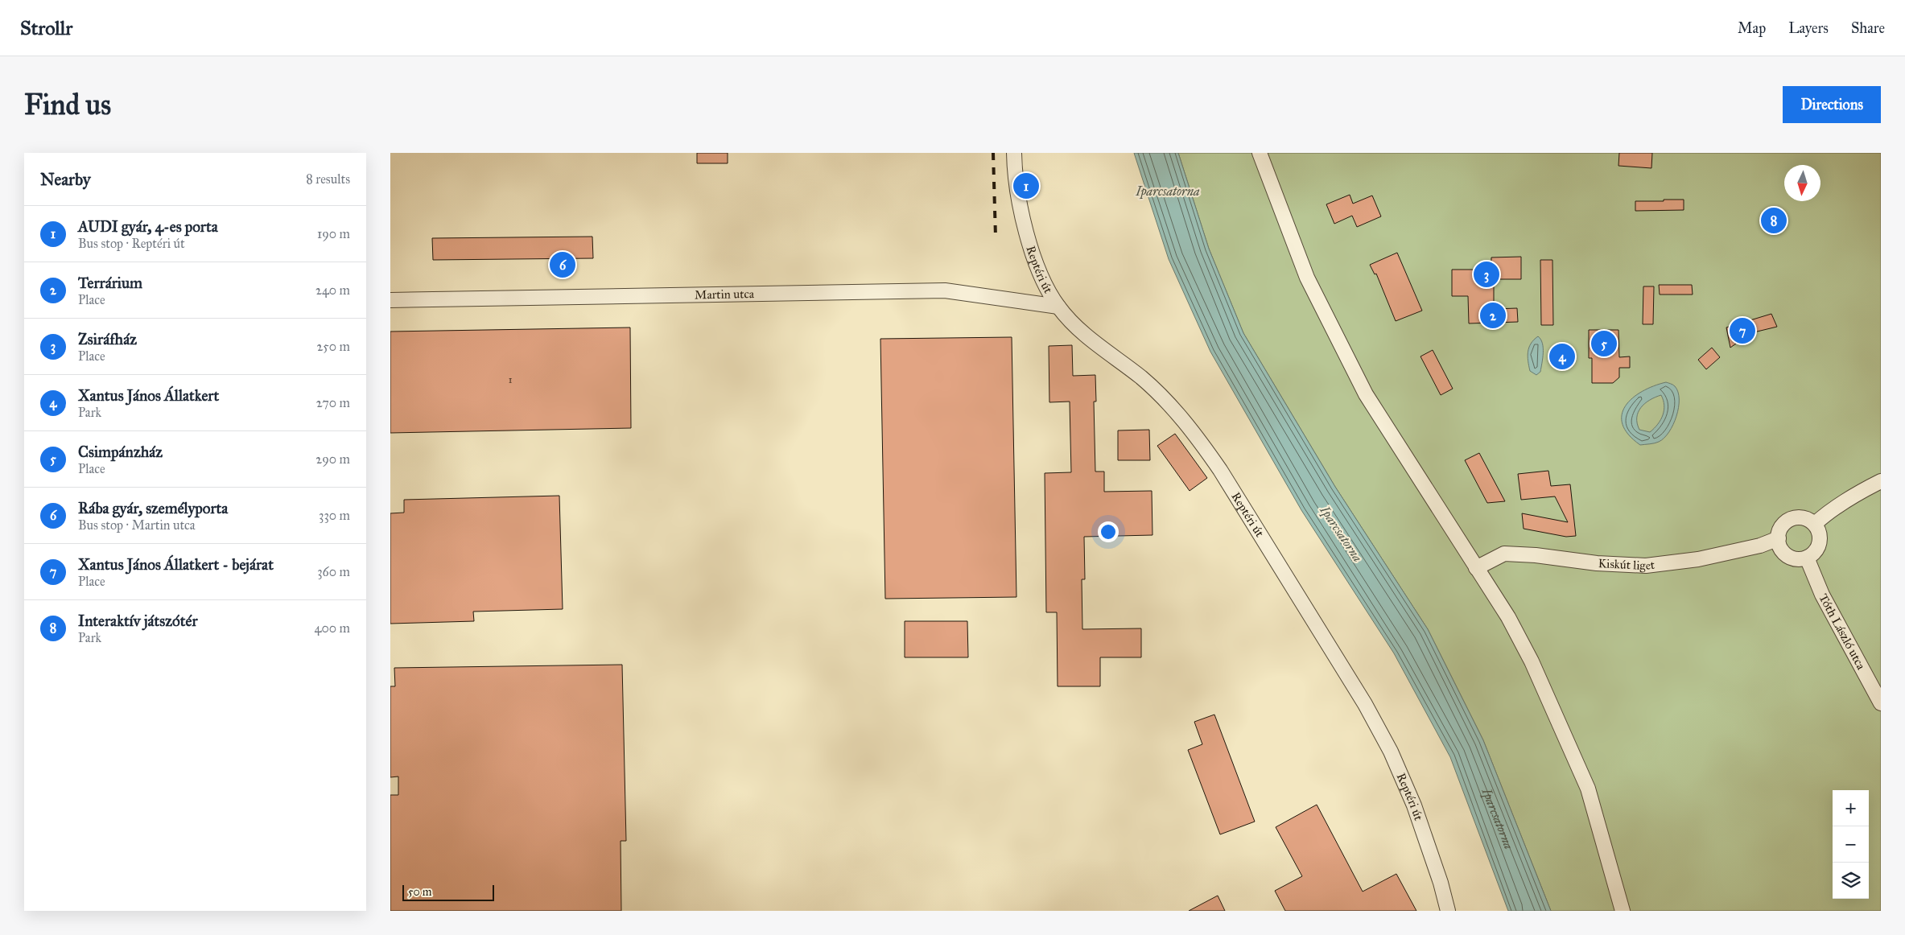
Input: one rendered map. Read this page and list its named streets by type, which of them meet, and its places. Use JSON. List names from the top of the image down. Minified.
{"streets":{"street":["Reptéri út","Martin utca","Kiskút liget","Tóth László utca"]},"crossings":[["Reptéri út","Martin utca"],["Kiskút liget","Tóth László utca"]],"water":["Iparcsatorna"],"house_numbers":["1"],"scale_bar":"50 m","north":"bottom","page":{"header":"Strollr","nav":["Map","Layers","Share"],"buttons":"Directions","title":"Find us","heading":["Nearby","8 results"],"pins":["1","8","6","3","2","7","5","4"],"list":[{"mark":"1","name":"AUDI gyár, 4-es porta","note":"Bus stop · Reptéri út","value":"190 m"},{"mark":"2","name":"Terrárium","note":"Place","value":"240 m"},{"mark":"3","name":"Zsiráfház","note":"Place","value":"250 m"},{"mark":"4","name":"Xantus János Állatkert","note":"Park","value":"270 m"},{"mark":"5","name":"Csimpánzház","note":"Place","value":"290 m"},{"mark":"6","name":"Rába gyár, személyporta","note":"Bus stop · Martin utca","value":"330 m"},{"mark":"7","name":"Xantus János Állatkert - bejárat","note":"Place","value":"360 m"},{"mark":"8","name":"Interaktív játszótér","note":"Park","value":"400 m"}],"map_buttons":["+","−"],"scale":"50 m"}}
